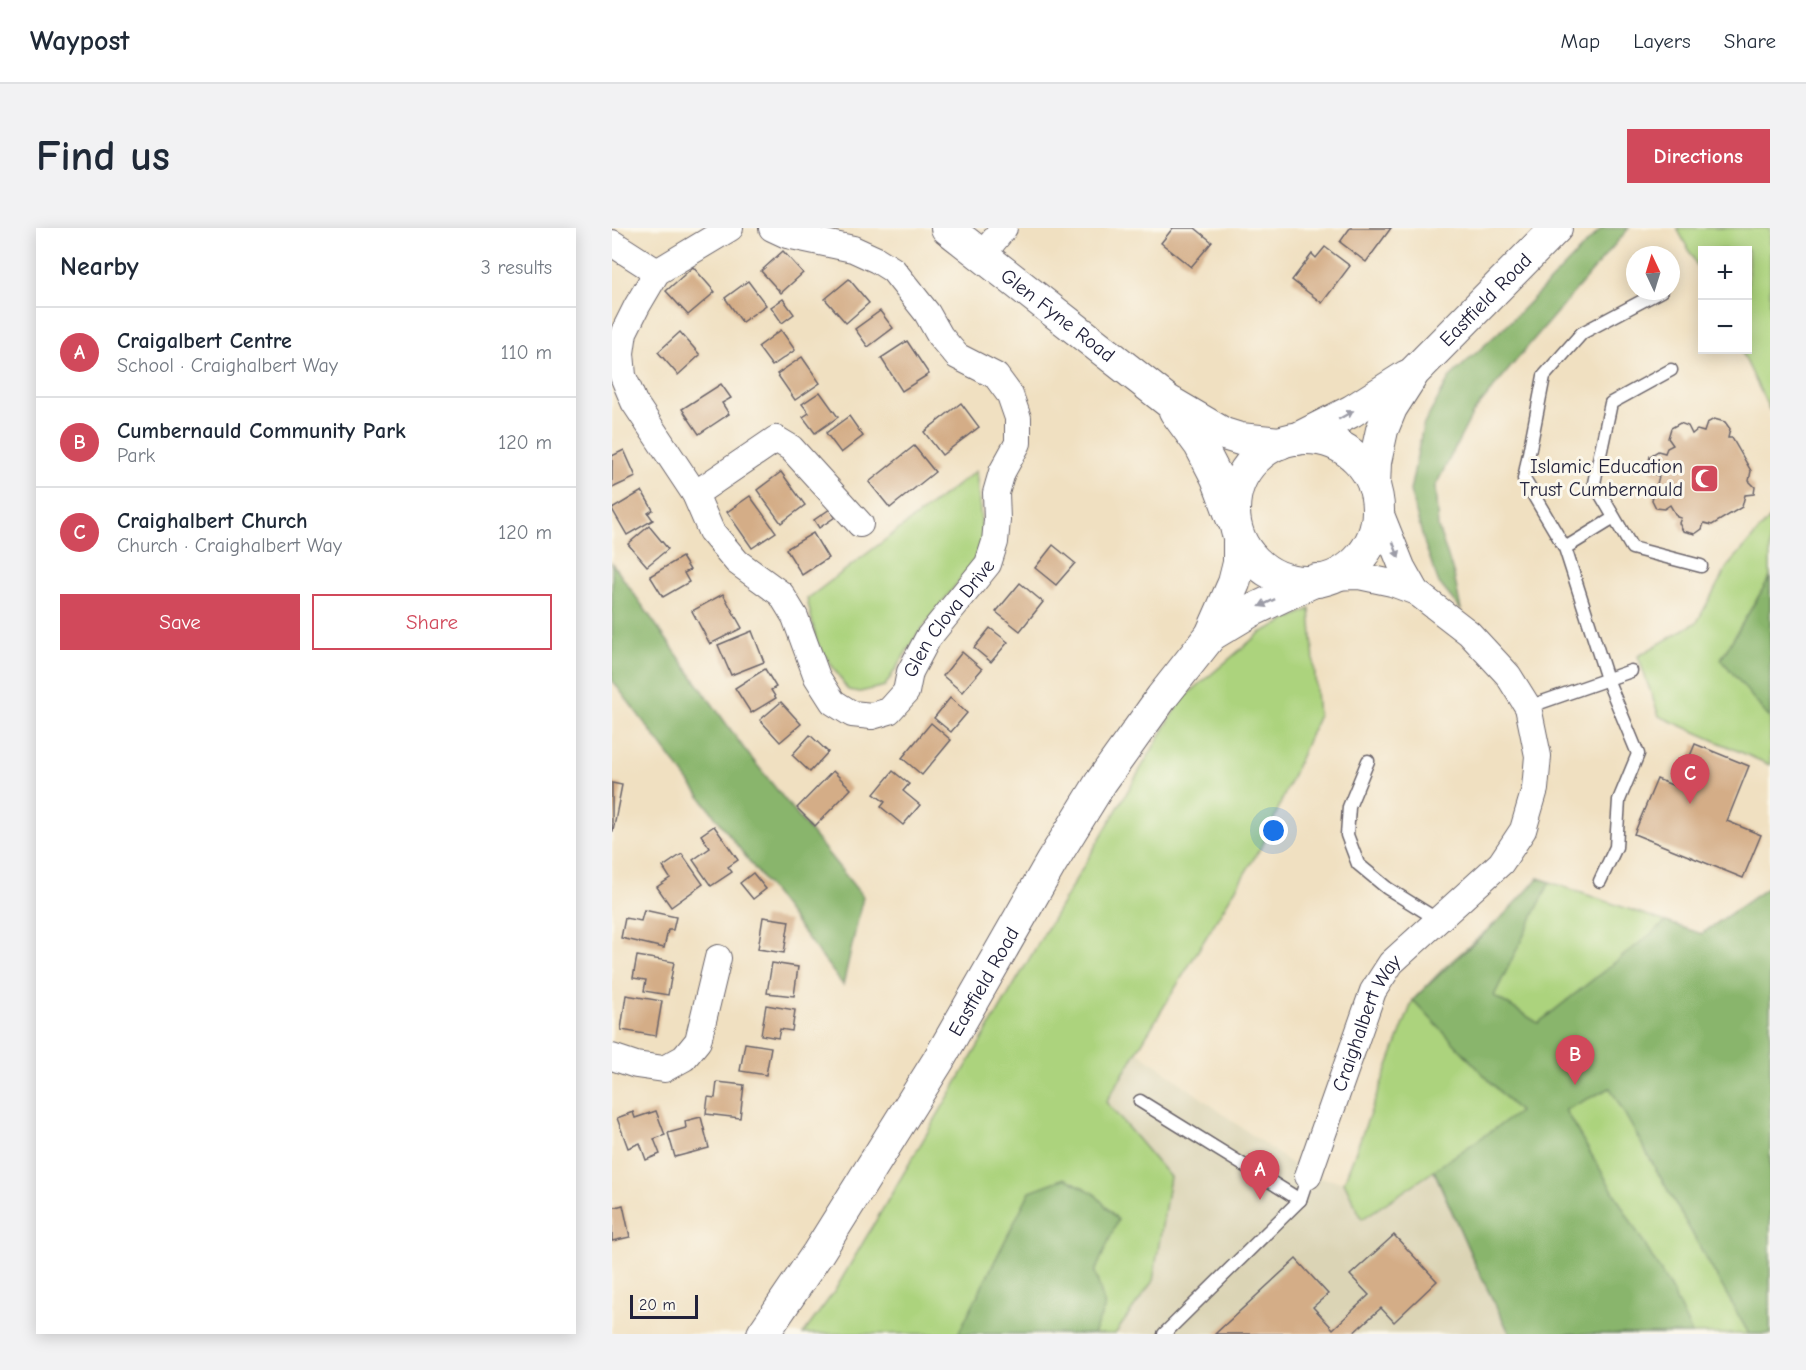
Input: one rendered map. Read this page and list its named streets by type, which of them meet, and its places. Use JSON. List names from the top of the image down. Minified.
{"streets":{"street":["Eastfield Road","Glen Fyne Road","Glen Clova Drive","Craighalbert Way"]},"crossings":[["Eastfield Road","Glen Fyne Road"],["Eastfield Road","Craighalbert Way"],["Glen Fyne Road","Craighalbert Way"]],"places":{"mosque":["Islamic Education Trust Cumbernauld"]},"scale_bar":"20 m","north":"top","page":{"header":"Waypost","nav":["Map","Layers","Share"],"buttons":["Directions",["Save","Share"]],"title":"Find us","heading":["Nearby","3 results"],"map_buttons":["+","−"],"list":[{"mark":"A","name":"Craigalbert Centre","note":"School · Craighalbert Way","value":"110 m"},{"mark":"B","name":"Cumbernauld Community Park","note":"Park","value":"120 m"},{"mark":"C","name":"Craighalbert Church","note":"Church · Craighalbert Way","value":"120 m"}],"pins":["C","B","A"],"scale":"20 m"}}
